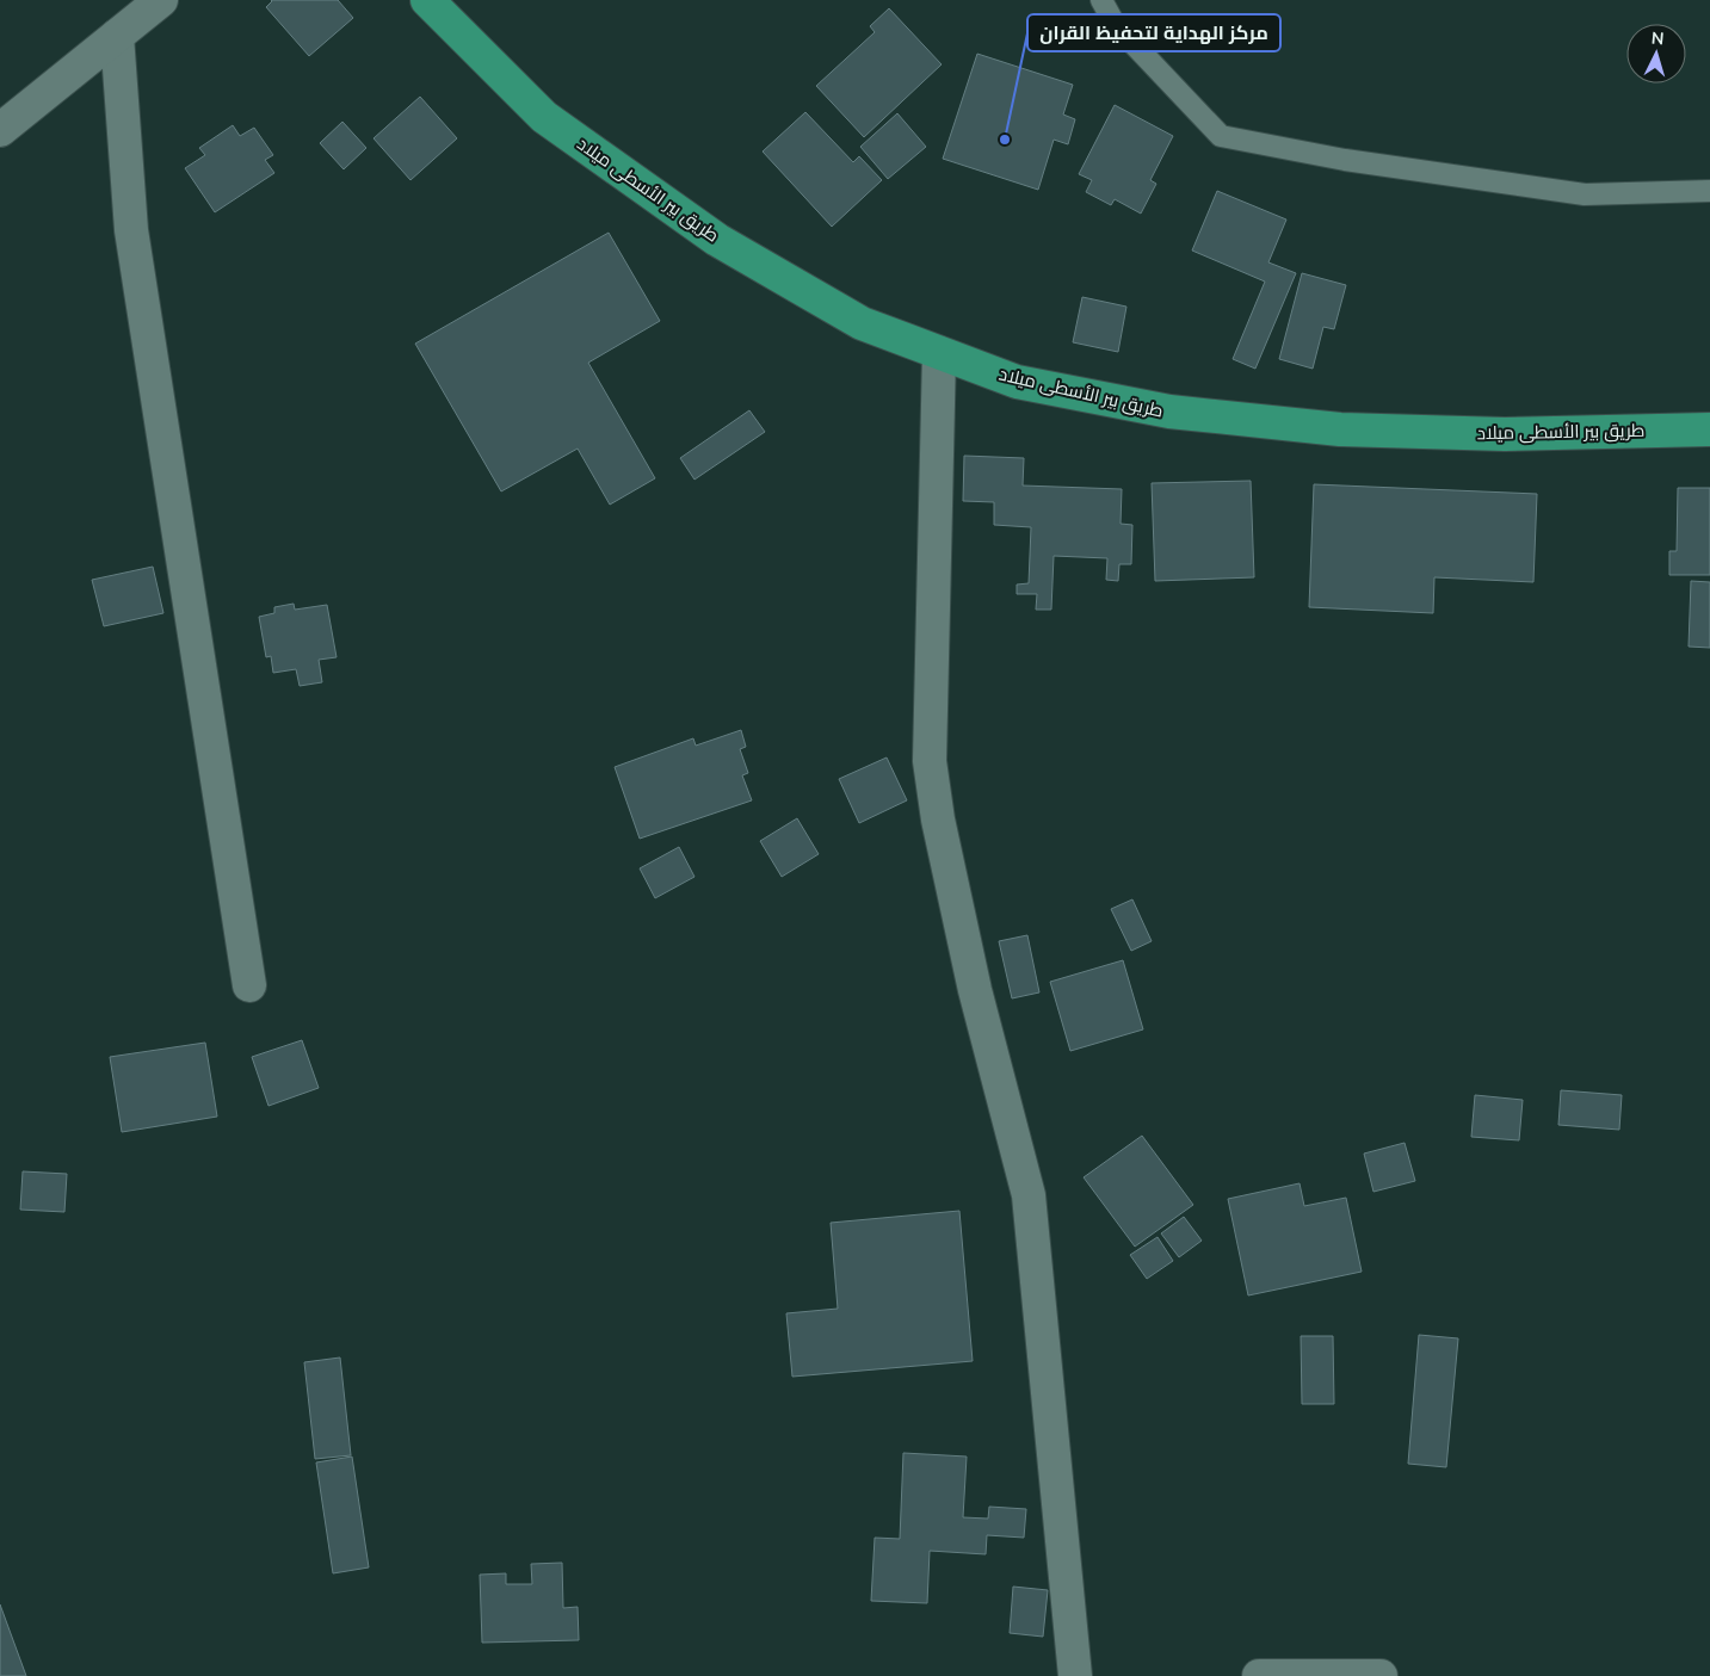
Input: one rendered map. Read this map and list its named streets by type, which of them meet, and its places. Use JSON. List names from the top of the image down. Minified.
{"streets":{"main road":["طريق بير الأسطى ميلاد"]},"places":["مركز الهداية لتحفيظ القران"],"north":"top"}
